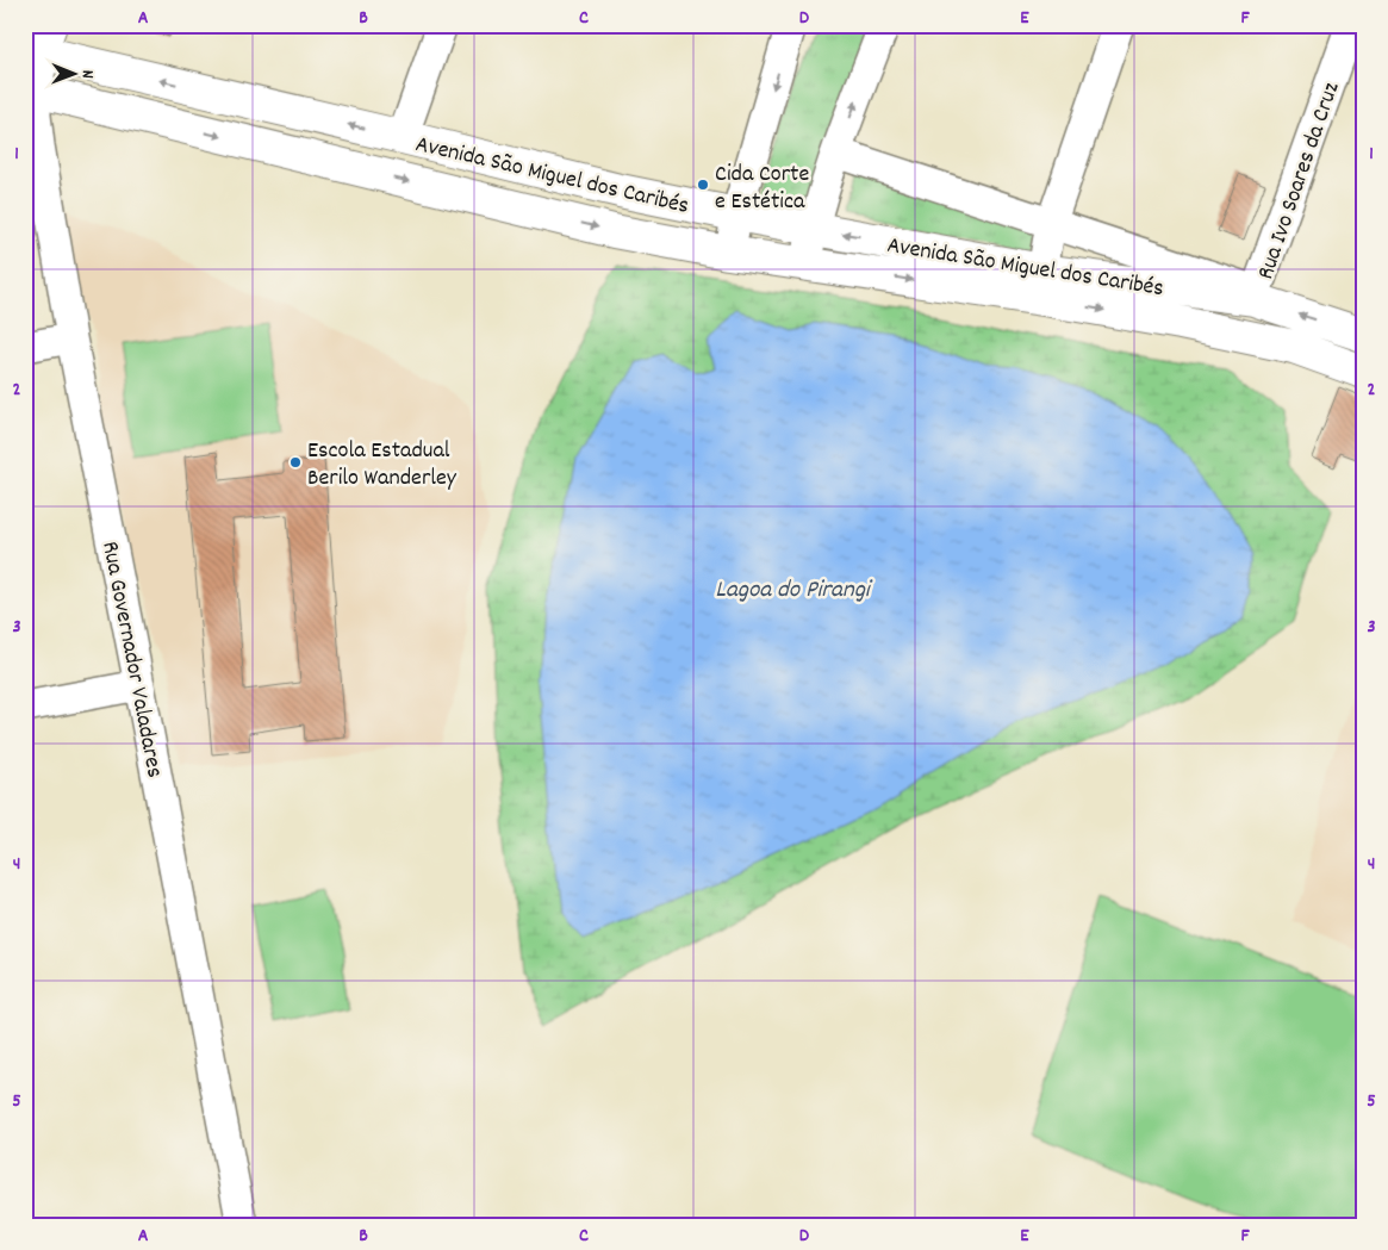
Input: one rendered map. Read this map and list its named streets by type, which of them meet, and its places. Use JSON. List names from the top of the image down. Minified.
{"streets":{"main road":["Avenida São Miguel dos Caribés"],"street":["Rua Ivo Soares da Cruz","Rua Governador Valadares"]},"crossings":[["Avenida São Miguel dos Caribés","Rua Ivo Soares da Cruz"],["Avenida São Miguel dos Caribés","Rua Governador Valadares"]],"water":["Lagoa do Pirangi"],"places":["Cida Corte e Estética","Escola Estadual Berilo Wanderley"],"north":"right","grid":{"columns":["A","B","C","D","E","F"],"rows":["1","2","3","4","5"]}}
